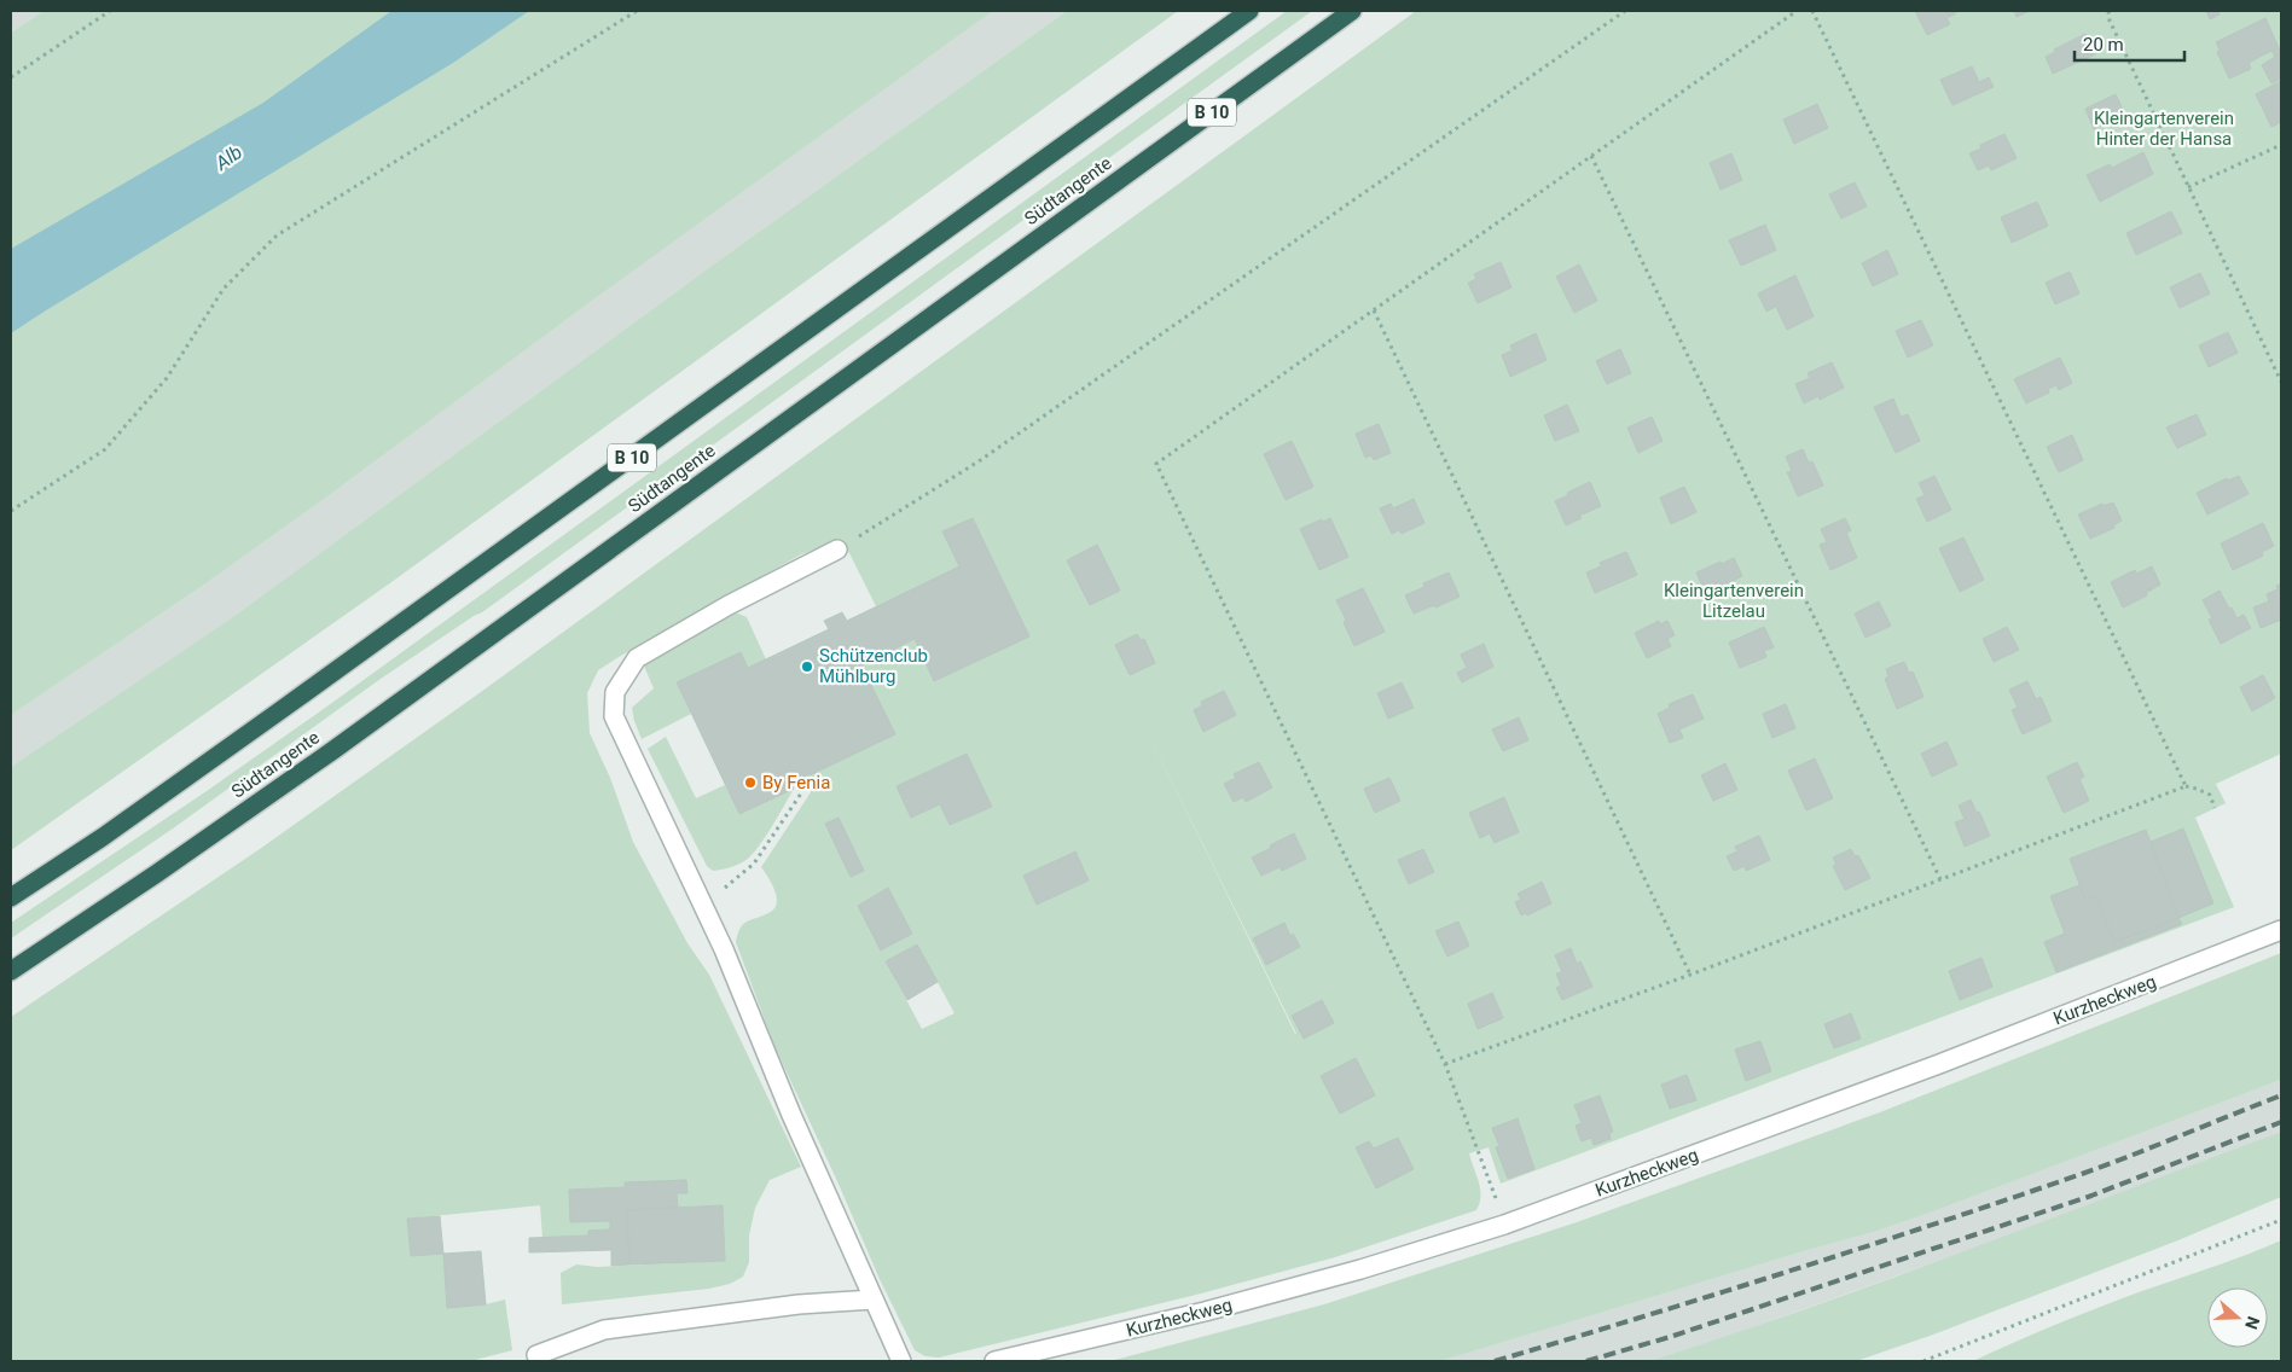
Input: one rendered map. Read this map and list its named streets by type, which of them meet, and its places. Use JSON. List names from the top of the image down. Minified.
{"streets":{"highway":["B 10","Südtangente"],"street":["Kurzheckweg"]},"water":["Alb"],"parks":["Kleingartenverein Hinter der Hansa","Kleingartenverein Litzelau"],"places":["Schützenclub Mühlburg","By Fenia"],"scale_bar":"20 m","north":"right"}
